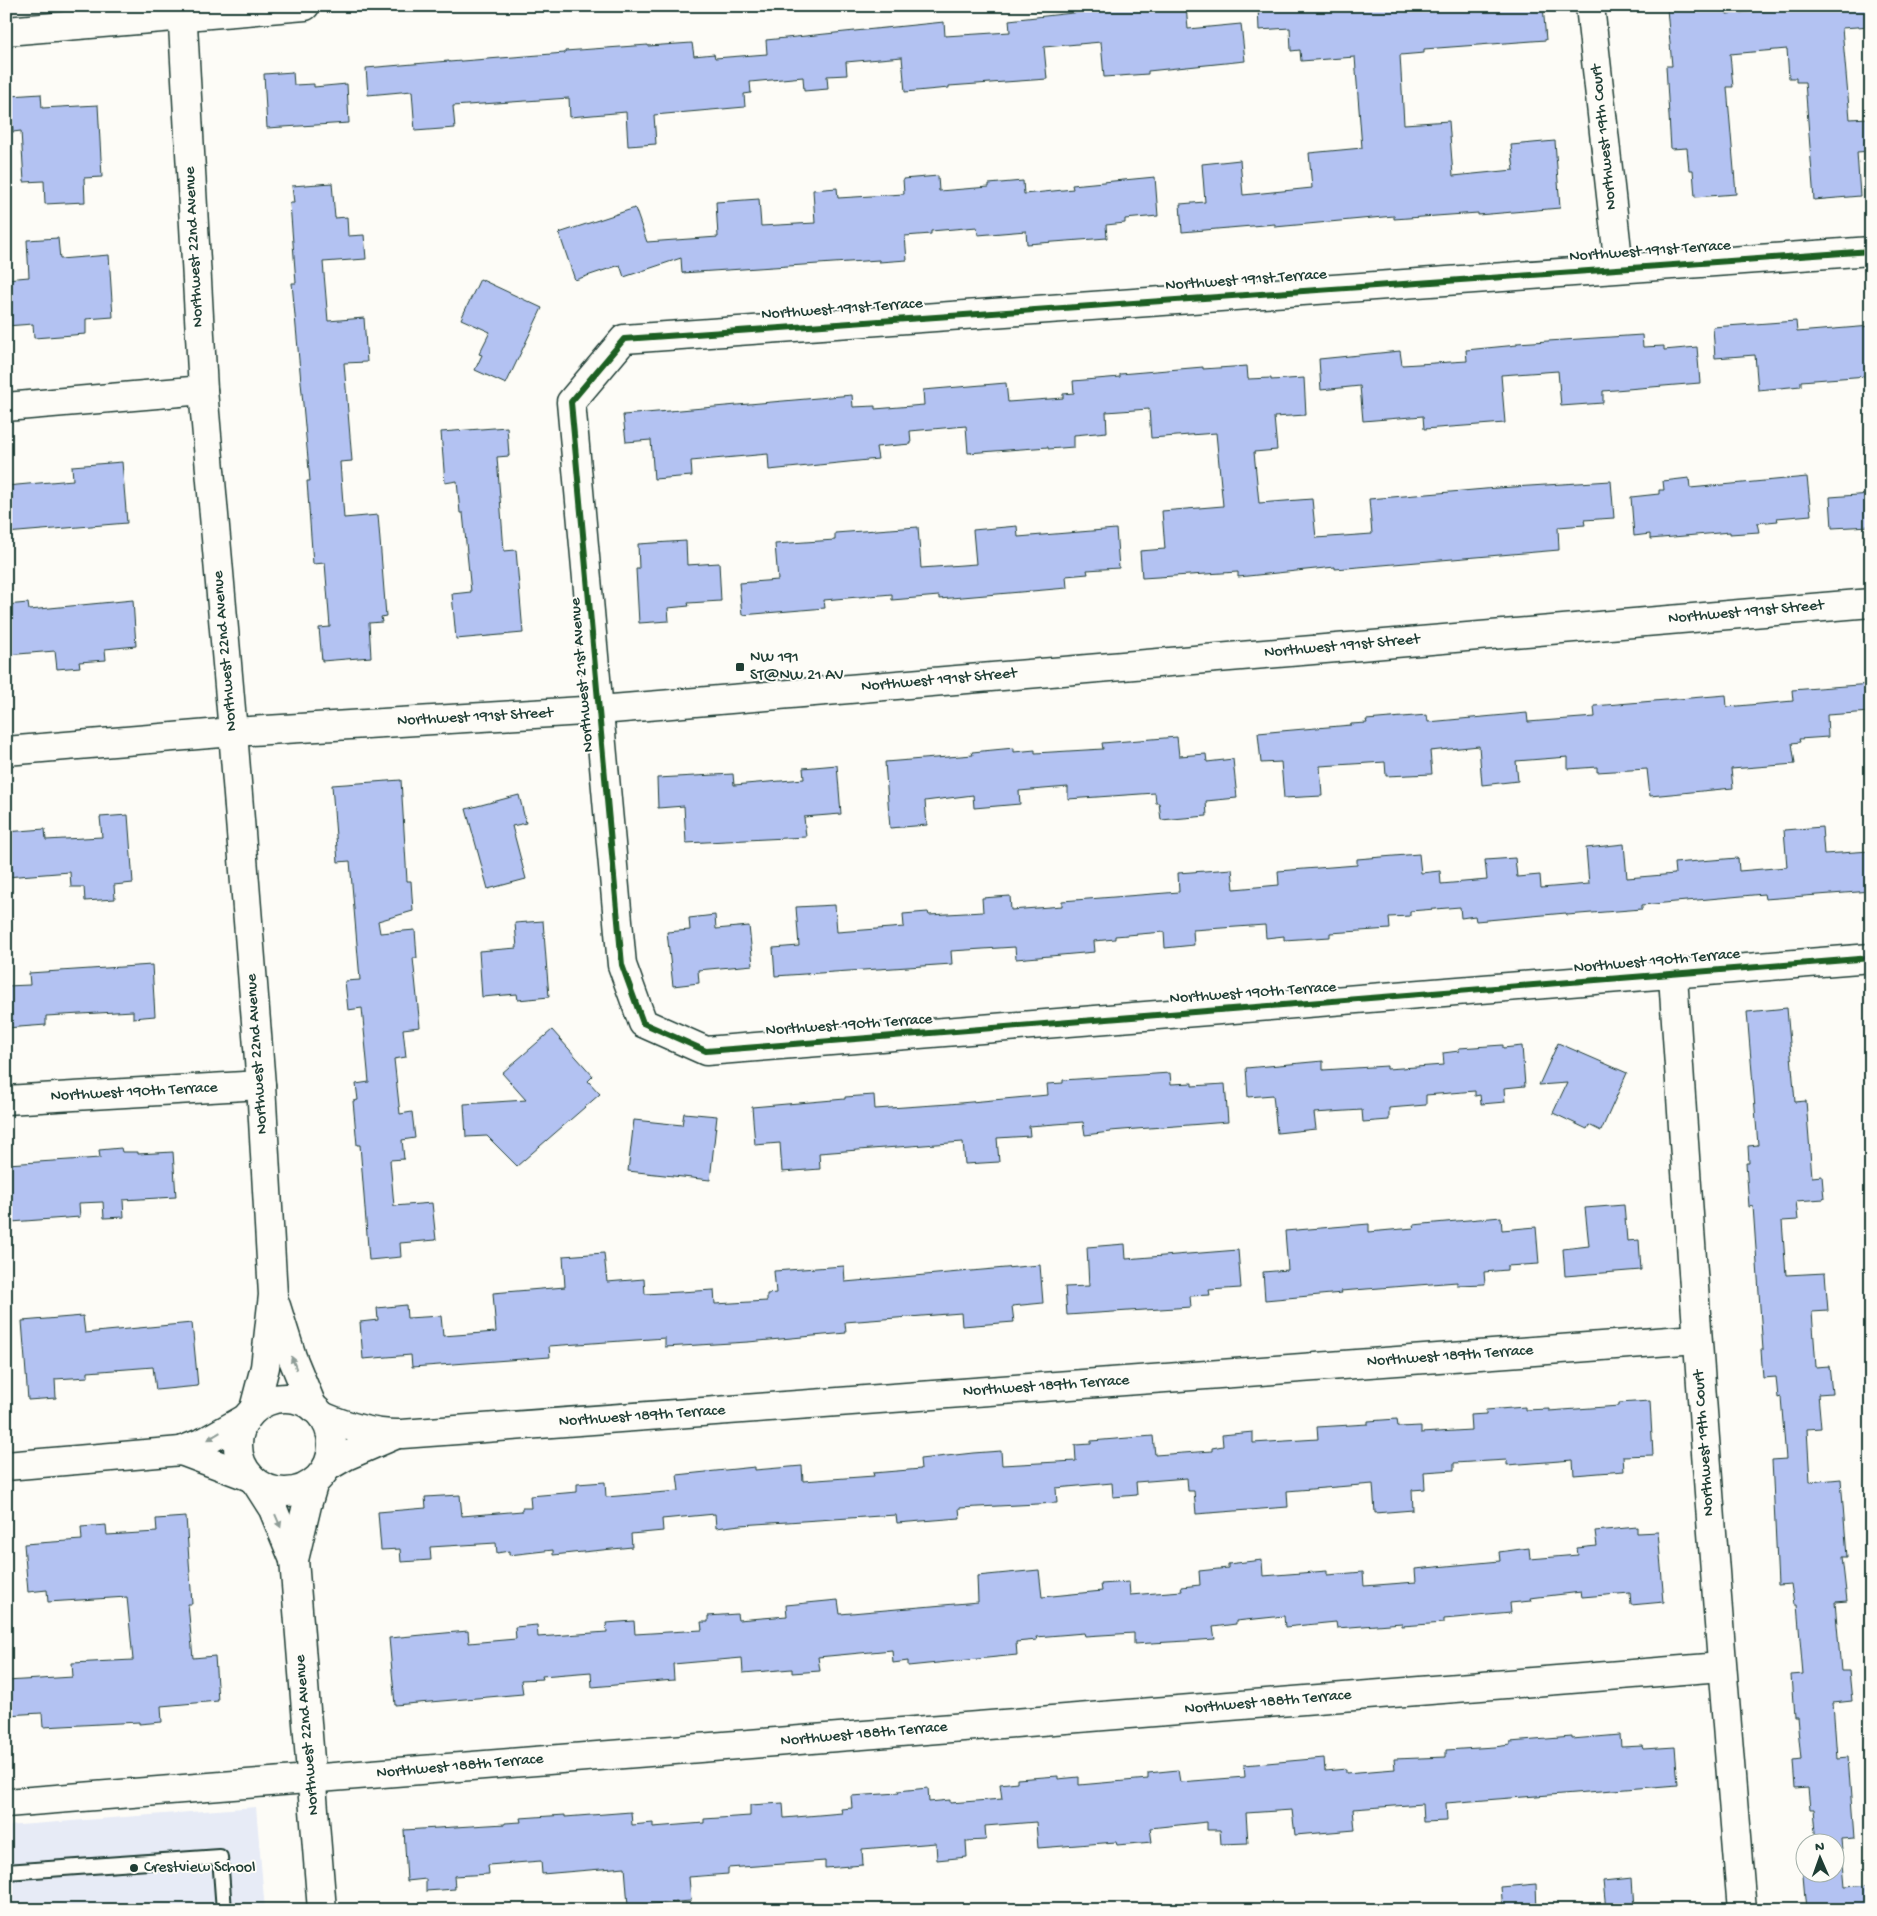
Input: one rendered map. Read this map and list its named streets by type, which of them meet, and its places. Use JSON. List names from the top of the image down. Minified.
{"streets":{"street":["Northwest 19th Court","Northwest 22nd Avenue","Northwest 191st Terrace","Northwest 191st Street","Northwest 21st Avenue","Northwest 190th Terrace","Northwest 189th Terrace","Northwest 188th Terrace"]},"crossings":[["Northwest 19th Court","Northwest 191st Terrace"],["Northwest 19th Court","Northwest 190th Terrace"],["Northwest 19th Court","Northwest 189th Terrace"],["Northwest 19th Court","Northwest 188th Terrace"],["Northwest 22nd Avenue","Northwest 191st Street"],["Northwest 22nd Avenue","Northwest 190th Terrace"],["Northwest 22nd Avenue","Northwest 189th Terrace"],["Northwest 22nd Avenue","Northwest 188th Terrace"],["Northwest 191st Terrace","Northwest 21st Avenue"],["Northwest 191st Street","Northwest 21st Avenue"],["Northwest 21st Avenue","Northwest 190th Terrace"]],"places":{"transit":["NW 191 ST@NW 21 AV"],"other":["Crestview School"]},"north":"top"}
